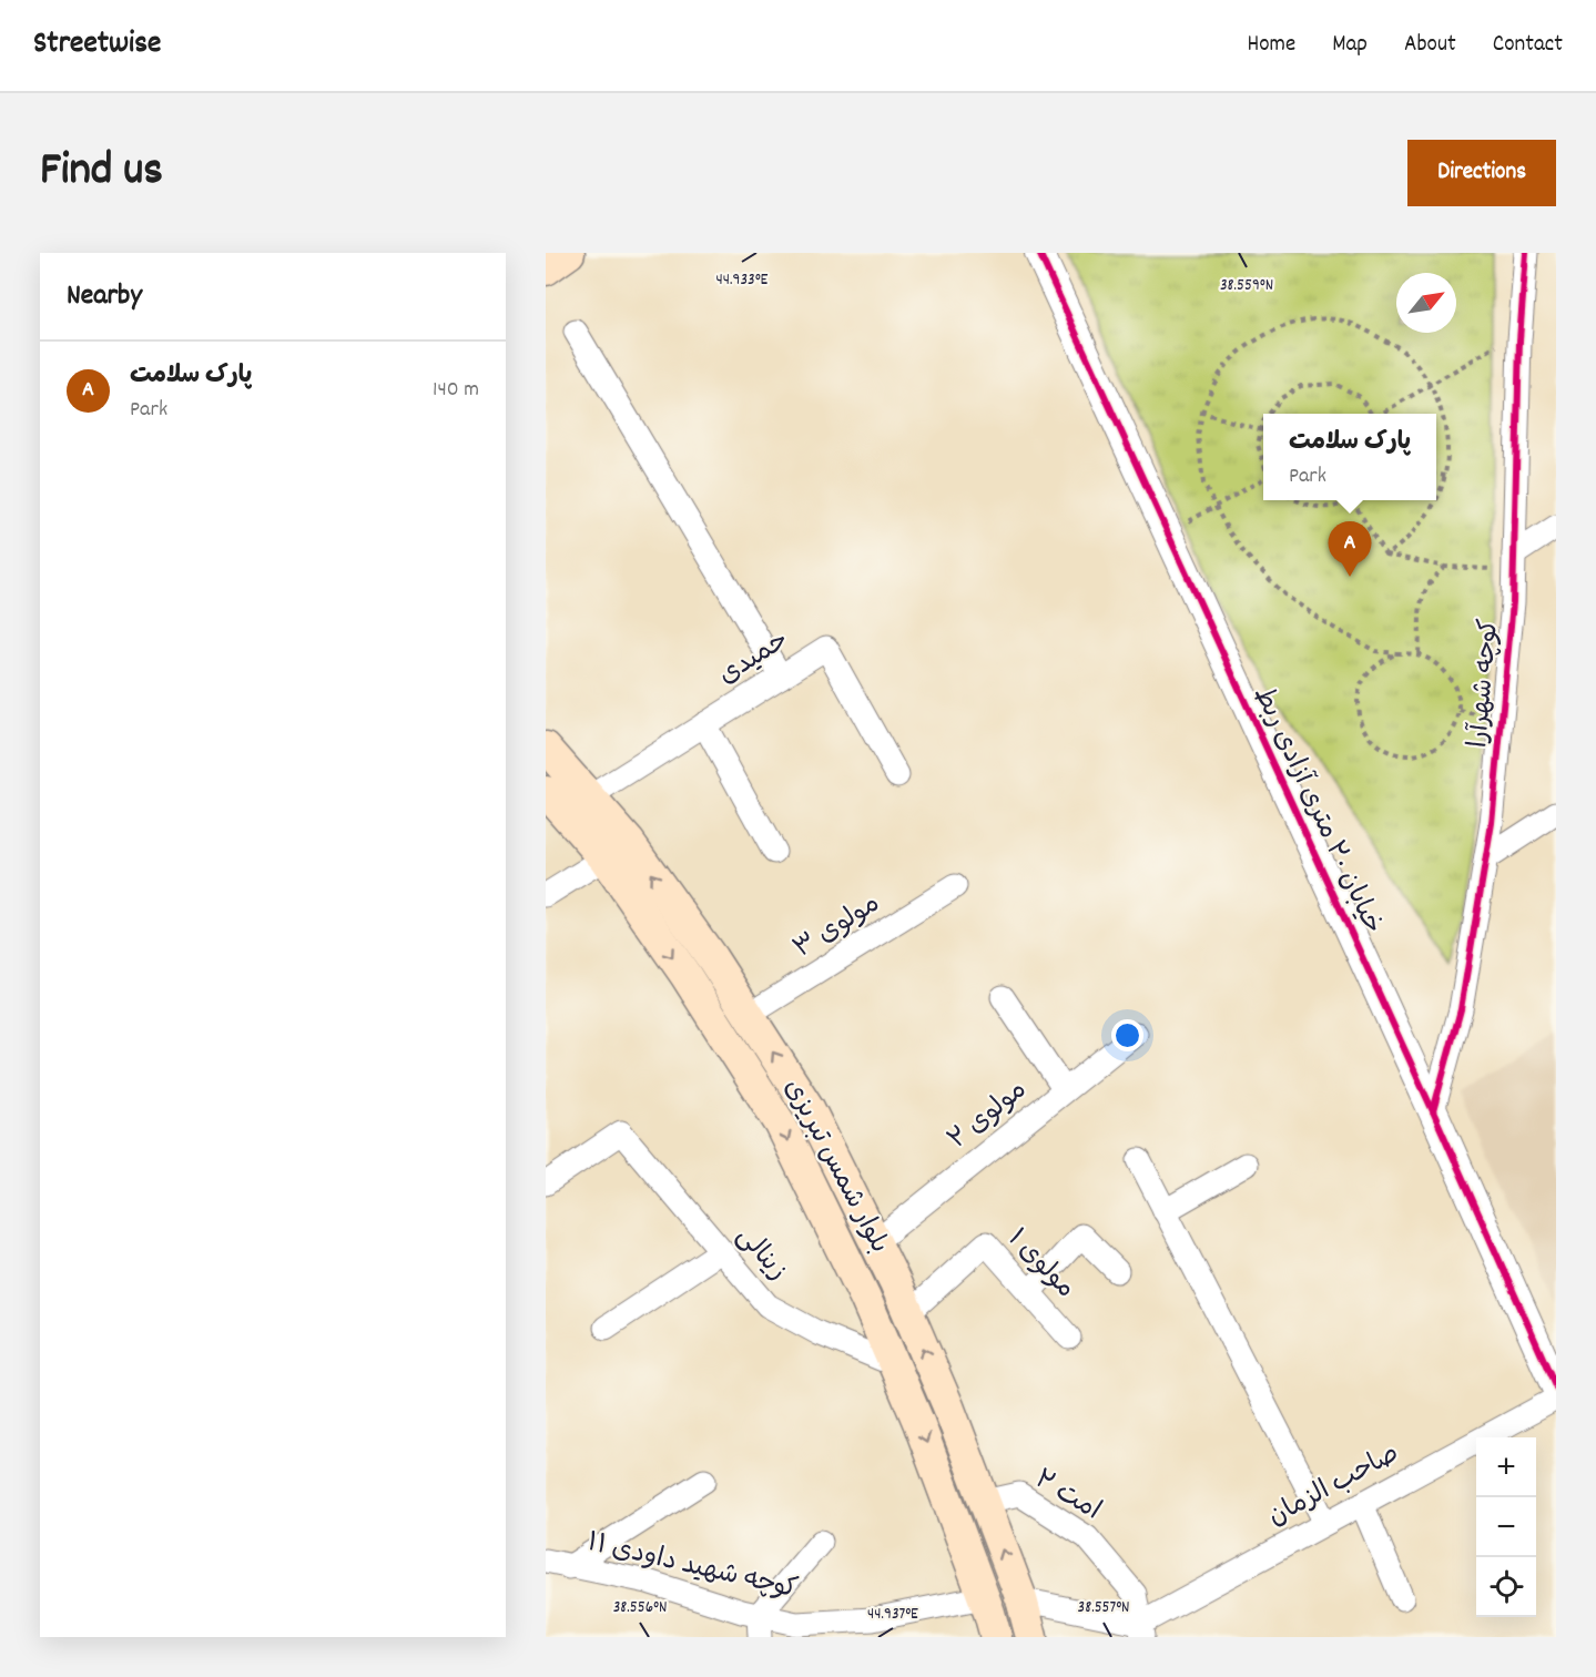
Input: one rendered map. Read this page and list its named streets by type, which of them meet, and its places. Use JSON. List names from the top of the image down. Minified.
{"streets":{"main road":["بلوار شمس تبریزی"],"street":["حمیدی","کوچه شهرآرا","خیابان ۲۰ متری آزادی ربط","مولوی ۳","مولوی ۲","زینالی","مولوی ۱","صاحب الزمان","امت ۲","کوچه شهید داودی ۱۱"]},"crossings":[["حمیدی","بلوار شمس تبریزی"],["کوچه شهرآرا","خیابان ۲۰ متری آزادی ربط"],["مولوی ۳","بلوار شمس تبریزی"],["مولوی ۲","بلوار شمس تبریزی"],["بلوار شمس تبریزی","زینالی"],["بلوار شمس تبریزی","مولوی ۱"],["بلوار شمس تبریزی","امت ۲"],["بلوار شمس تبریزی","کوچه شهید داودی ۱۱"],["صاحب الزمان","امت ۲"]],"north":"top right","page":{"header":"Streetwise","nav":["Home","Map","About","Contact"],"title":"Find us","buttons":"Directions","heading":"Nearby","list":[{"mark":"A","name":"پارک سلامت","note":"Park","value":"140 m"}],"popup":["پارک سلامت","Park"],"pins":"A","map_buttons":["+","−"]},"coordinates":["44.933°E","38.559°N","38.556°N","38.557°N","44.937°E"]}
